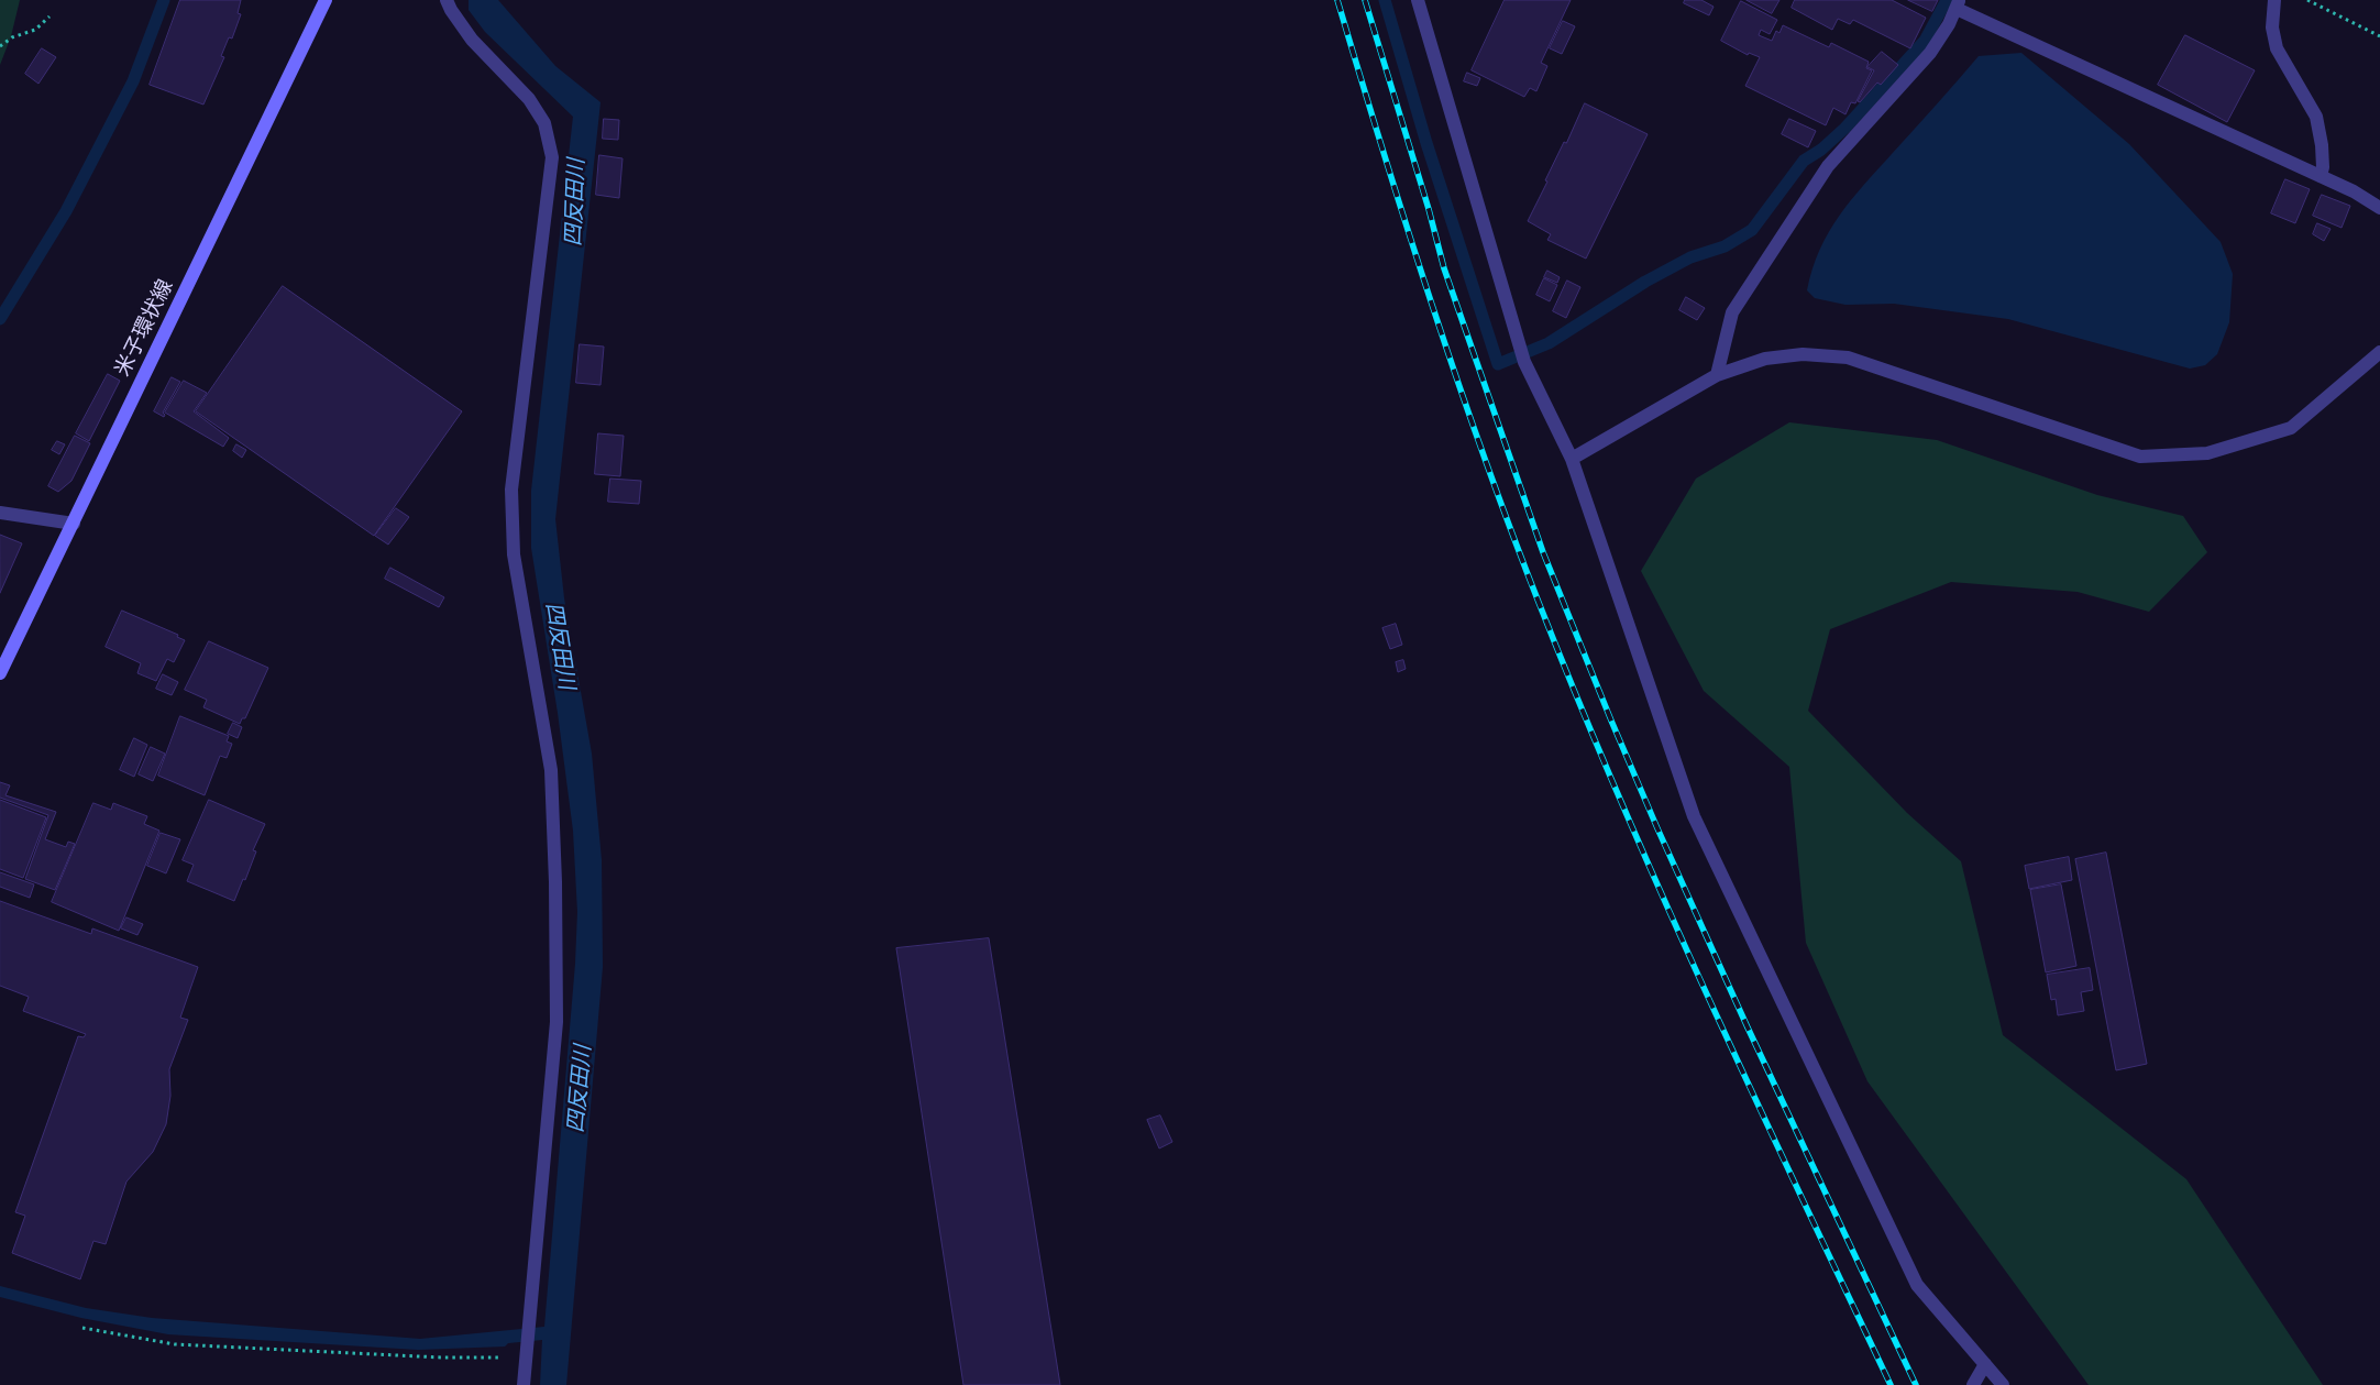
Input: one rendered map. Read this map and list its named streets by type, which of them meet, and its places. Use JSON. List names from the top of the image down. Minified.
{"streets":{"main road":["米子環状線"]},"water":["四反田川"]}
